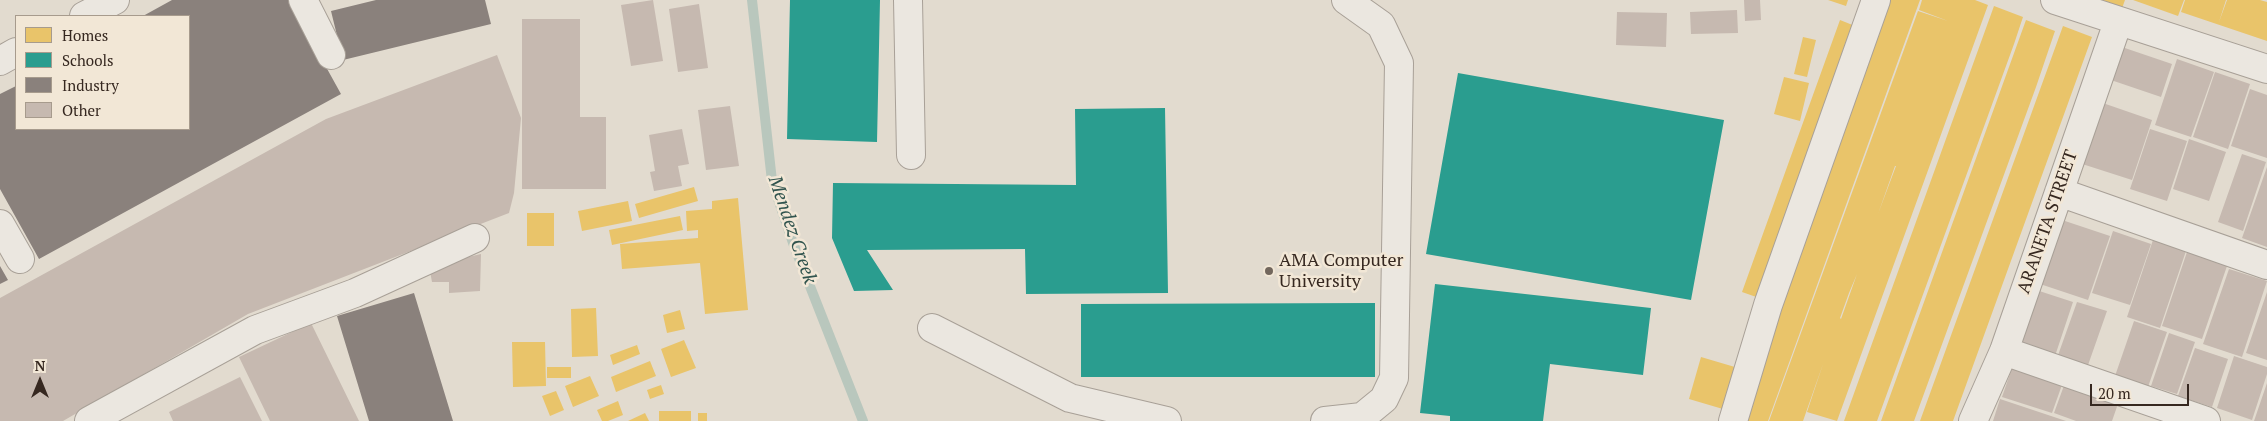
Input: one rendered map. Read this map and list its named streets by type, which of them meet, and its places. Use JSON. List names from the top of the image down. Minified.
{"streets":{"street":["ARANETA STREET"]},"water":["Mendez Creek"],"places":["AMA Computer University"],"legend":["Homes","Schools","Industry","Other"],"scale_bar":"20 m","north":"top"}
